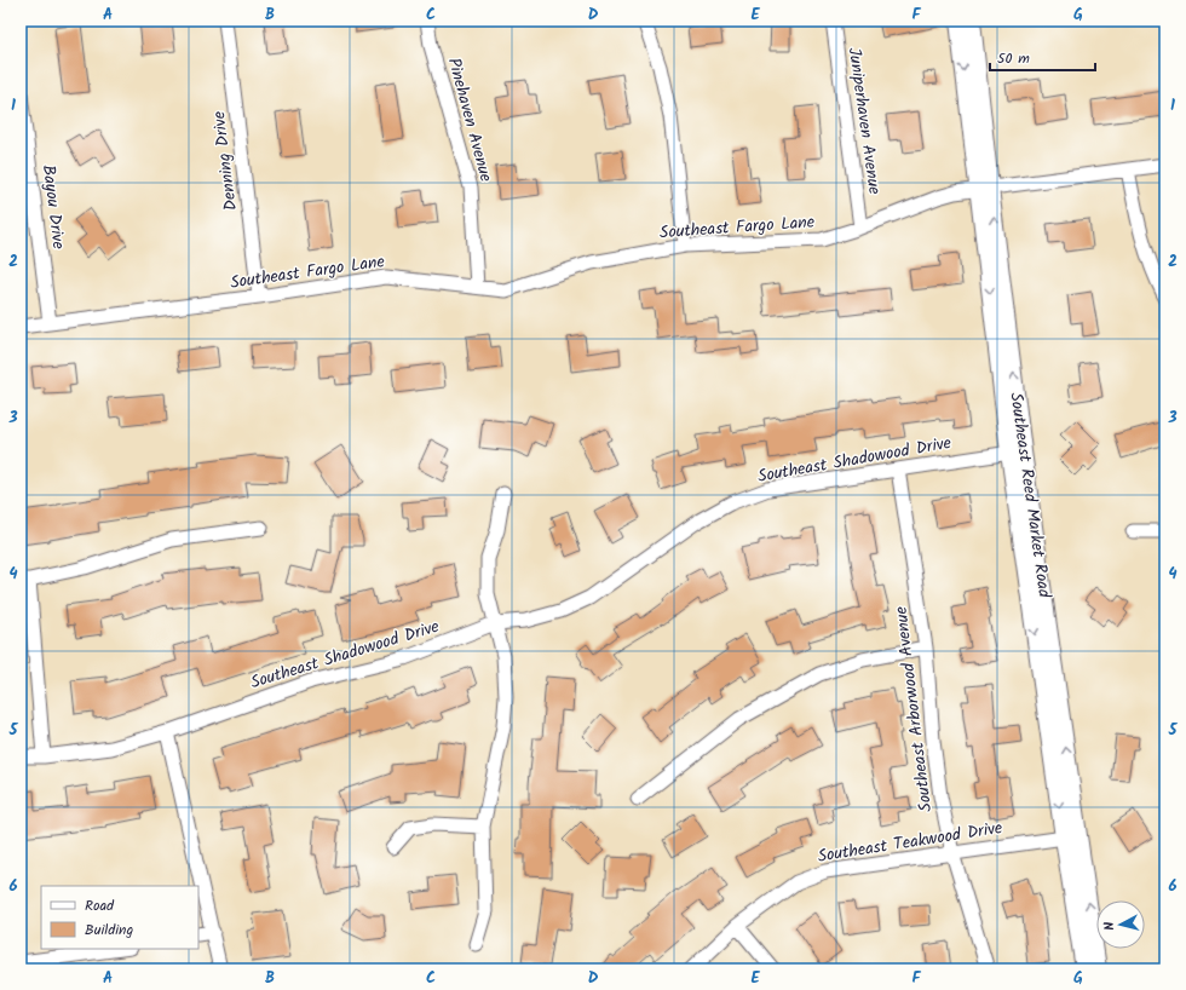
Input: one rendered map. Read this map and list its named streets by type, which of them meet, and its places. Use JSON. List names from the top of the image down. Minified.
{"streets":{"main road":["Southeast Reed Market Road"],"street":["Pinehaven Avenue","Juniperhaven Avenue","Denning Drive","Bayou Drive","Southeast Fargo Lane","Southeast Shadowood Drive","Southeast Arborwood Avenue","Southeast Teakwood Drive"]},"crossings":[["Pinehaven Avenue","Southeast Fargo Lane"],["Juniperhaven Avenue","Southeast Fargo Lane"],["Denning Drive","Southeast Fargo Lane"],["Bayou Drive","Southeast Fargo Lane"],["Southeast Fargo Lane","Southeast Reed Market Road"],["Southeast Shadowood Drive","Southeast Reed Market Road"],["Southeast Shadowood Drive","Southeast Arborwood Avenue"],["Southeast Reed Market Road","Southeast Teakwood Drive"],["Southeast Arborwood Avenue","Southeast Teakwood Drive"]],"legend":["Road","Building"],"scale_bar":"50 m","north":"left","grid":{"columns":["A","B","C","D","E","F","G"],"rows":["1","2","3","4","5","6"]}}
